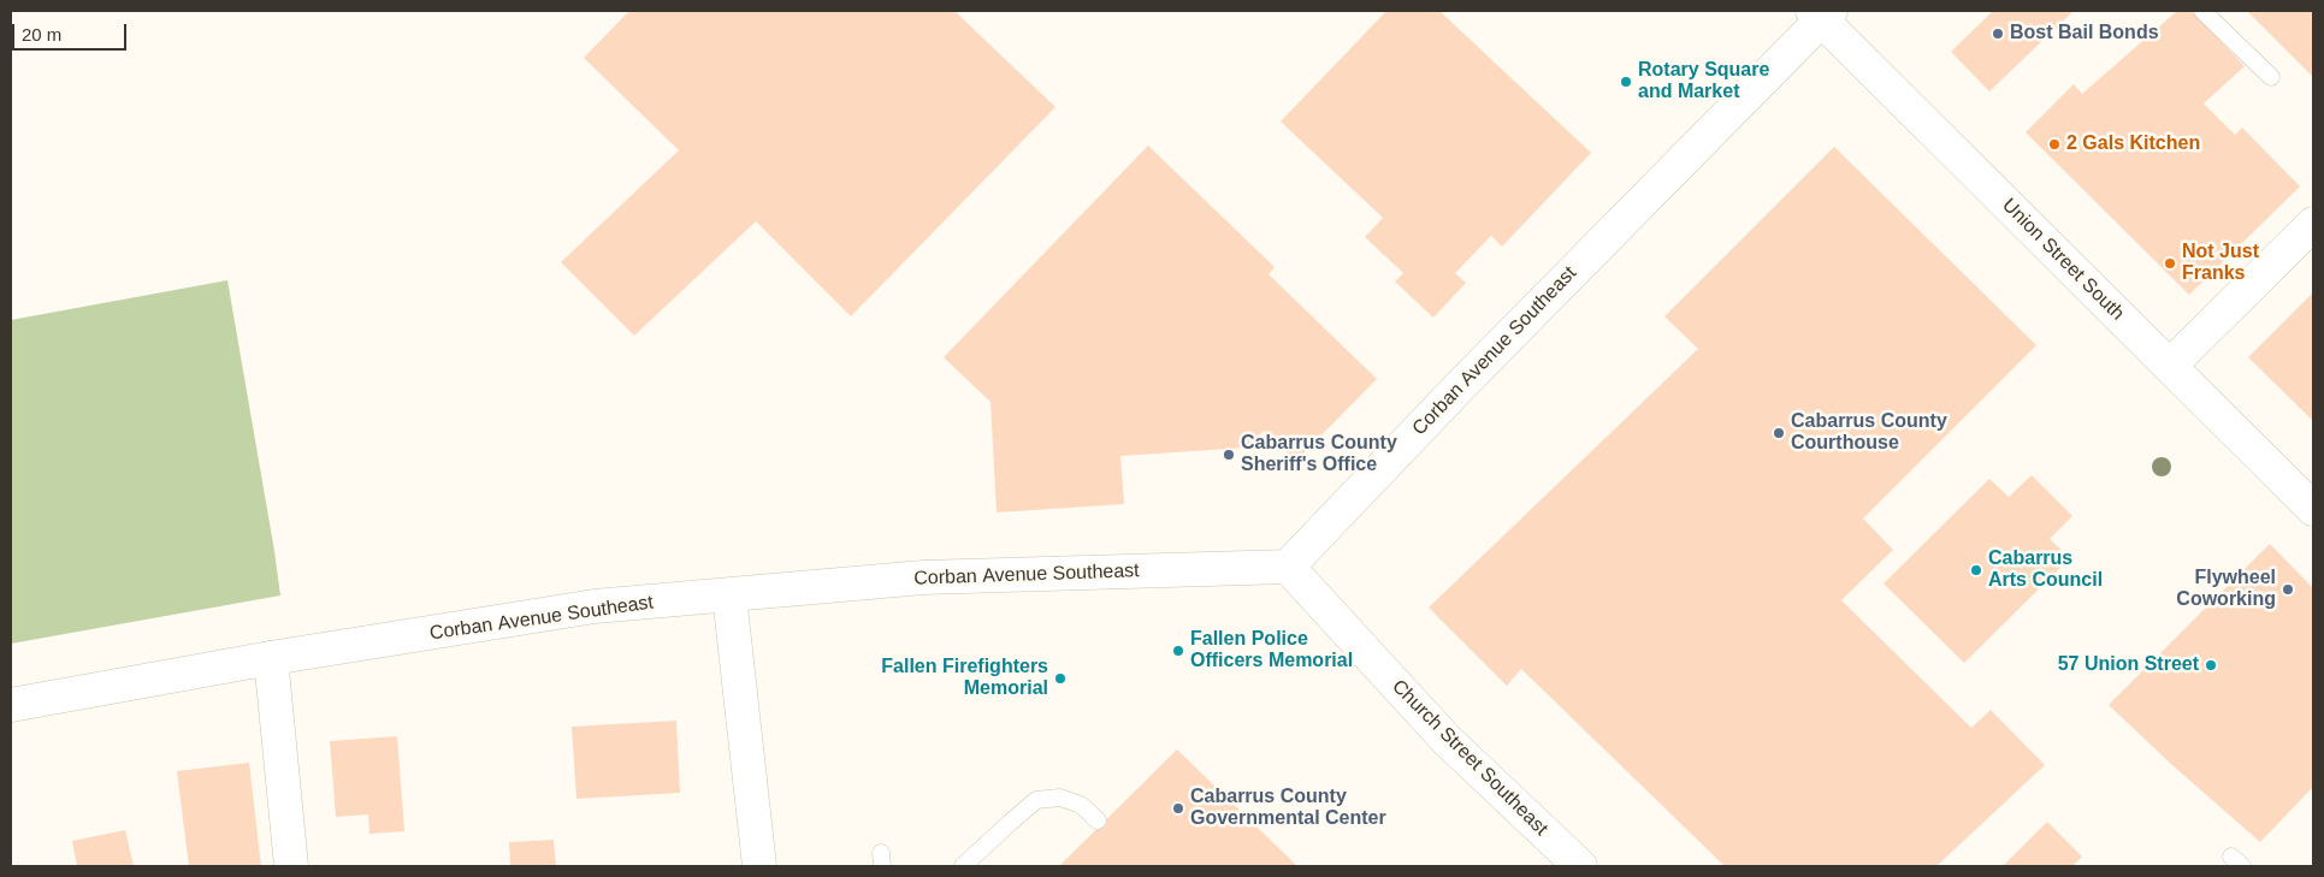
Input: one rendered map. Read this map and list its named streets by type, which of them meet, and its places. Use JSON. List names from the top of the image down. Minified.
{"streets":{"main road":["Union Street South","Corban Avenue Southeast","Church Street Southeast"]},"crossings":[["Union Street South","Corban Avenue Southeast"],["Corban Avenue Southeast","Church Street Southeast"]],"places":["Bost Bail Bonds","Rotary Square and Market","2 Gals Kitchen","Not Just Franks","Cabarrus County Courthouse","Cabarrus County Sheriff's Office","Cabarrus Arts Council","Flywheel Coworking","Fallen Police Officers Memorial","57 Union Street","Fallen Firefighters Memorial","Cabarrus County Governmental Center"],"scale_bar":"20 m"}
